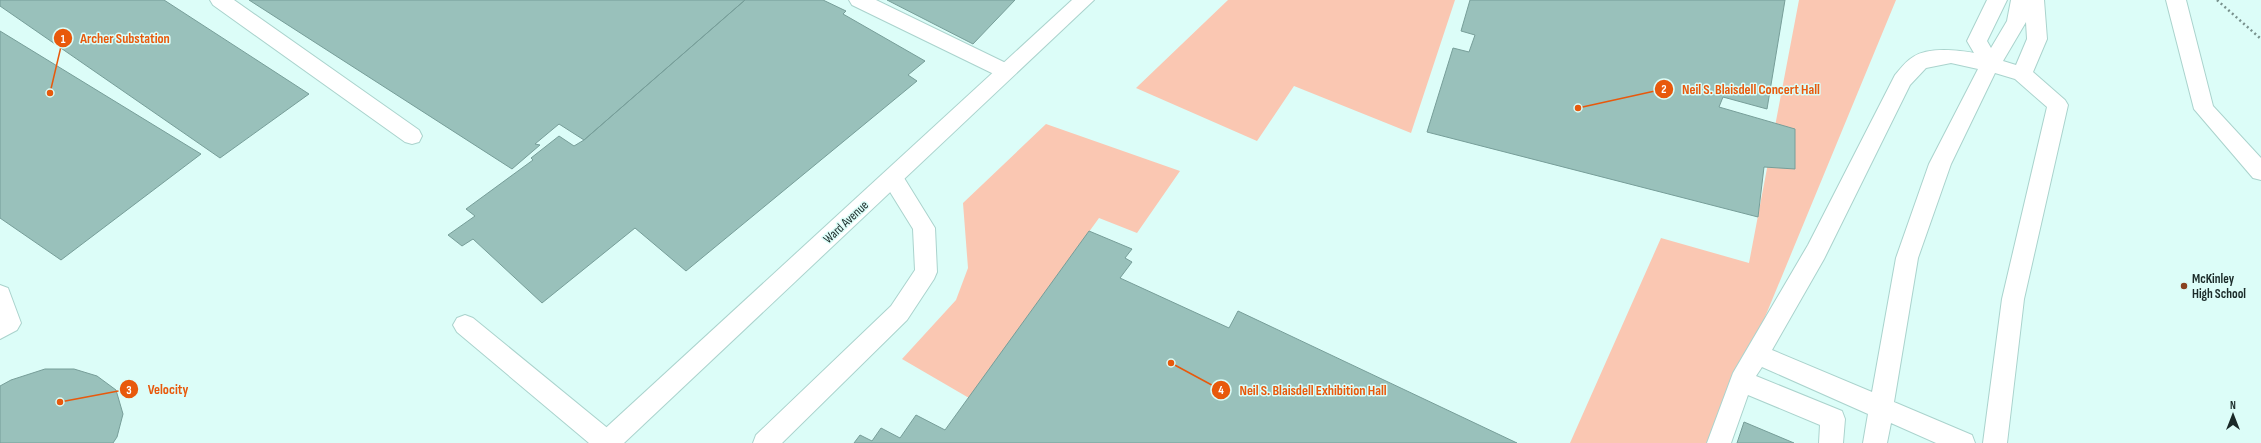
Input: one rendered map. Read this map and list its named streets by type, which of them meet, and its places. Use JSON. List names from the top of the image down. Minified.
{"streets":{"main road":["Ward Avenue"]},"places":["Archer Substation","Neil S. Blaisdell Concert Hall","McKinley High School","Neil S. Blaisdell Exhibition Hall","Velocity"],"north":"top"}
